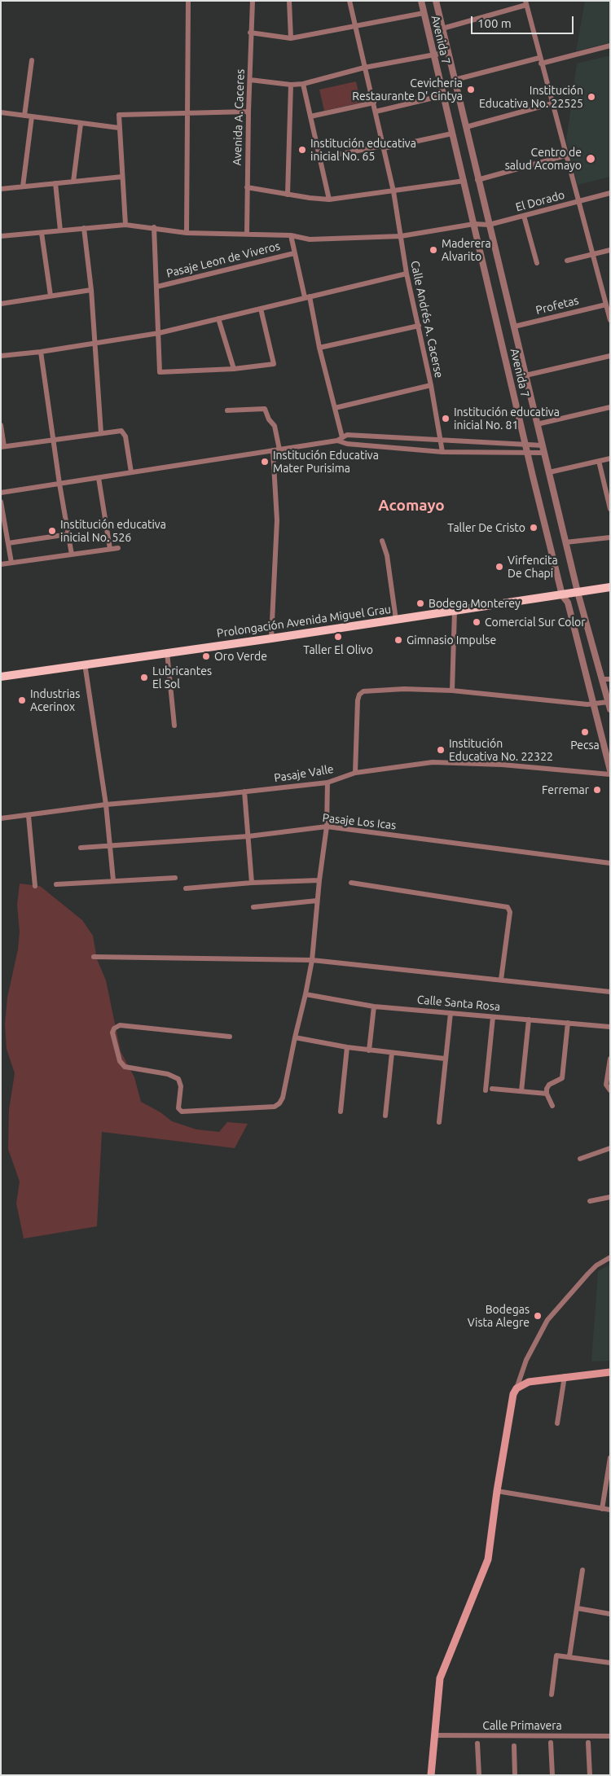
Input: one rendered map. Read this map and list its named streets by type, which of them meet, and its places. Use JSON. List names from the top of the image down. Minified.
{"streets":{"main road":["Prolongación Avenida Miguel Grau"],"street":["Avenida 7","Avenida A. Caceres","El Dorado","Pasaje Leon de Viveros","Profetas","Calle Andrés A. Cacerse","Pasaje Valle","Pasaje Los Icas","Calle Santa Rosa","Calle Primavera"]},"crossings":[["Avenida 7","El Dorado"],["Avenida 7","Profetas"],["Avenida 7","Prolongación Avenida Miguel Grau"],["Avenida A. Caceres","El Dorado"],["El Dorado","Calle Andrés A. Cacerse"]],"districts":["Acomayo"],"places":["Cevicheria Restaurante D' Cintya","Institución Educativa No. 22525","Institución educativa inicial No. 65","Centro de salud Acomayo","Maderera Alvarito","Institución educativa inicial No. 81","Institución Educativa Mater Purisima","Taller De Cristo","Institución educativa inicial No. 526","Virfencita De Chapi","Bodega Monterey","Comercial Sur Color","Taller El Olivo","Gimnasio Impulse","Oro Verde","Lubricantes El Sol","Industrias Acerinox","Pecsa","Institución Educativa No. 22322","Ferremar","Bodegas Vista Alegre"],"scale_bar":"100 m"}
